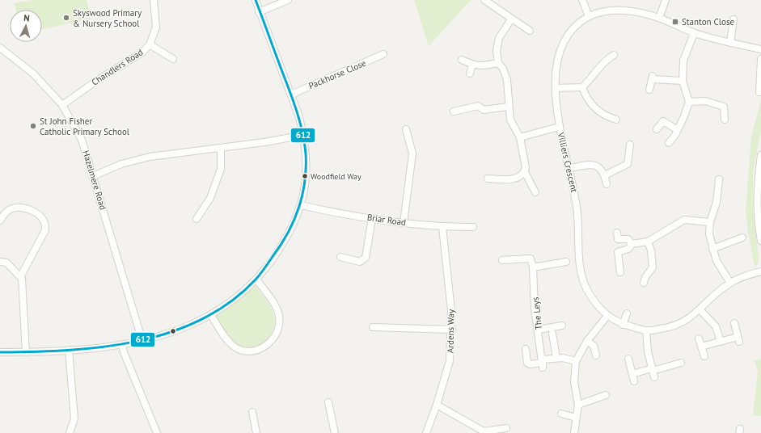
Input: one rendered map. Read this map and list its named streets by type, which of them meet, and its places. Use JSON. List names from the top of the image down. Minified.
{"streets":{"street":["Chandlers Road","Packhorse Close","Villiers Crescent","Hazelmere Road","Briar Road","The Leys","Ardens Way"]},"crossings":[["Chandlers Road","Hazelmere Road"],["Briar Road","Ardens Way"]],"places":{"other":["Skyswood Primary & Nursery School","St John Fisher Catholic Primary School","Woodfield Way"],"transit":["Stanton Close"]},"lines":["transit line 612"],"north":"top"}
